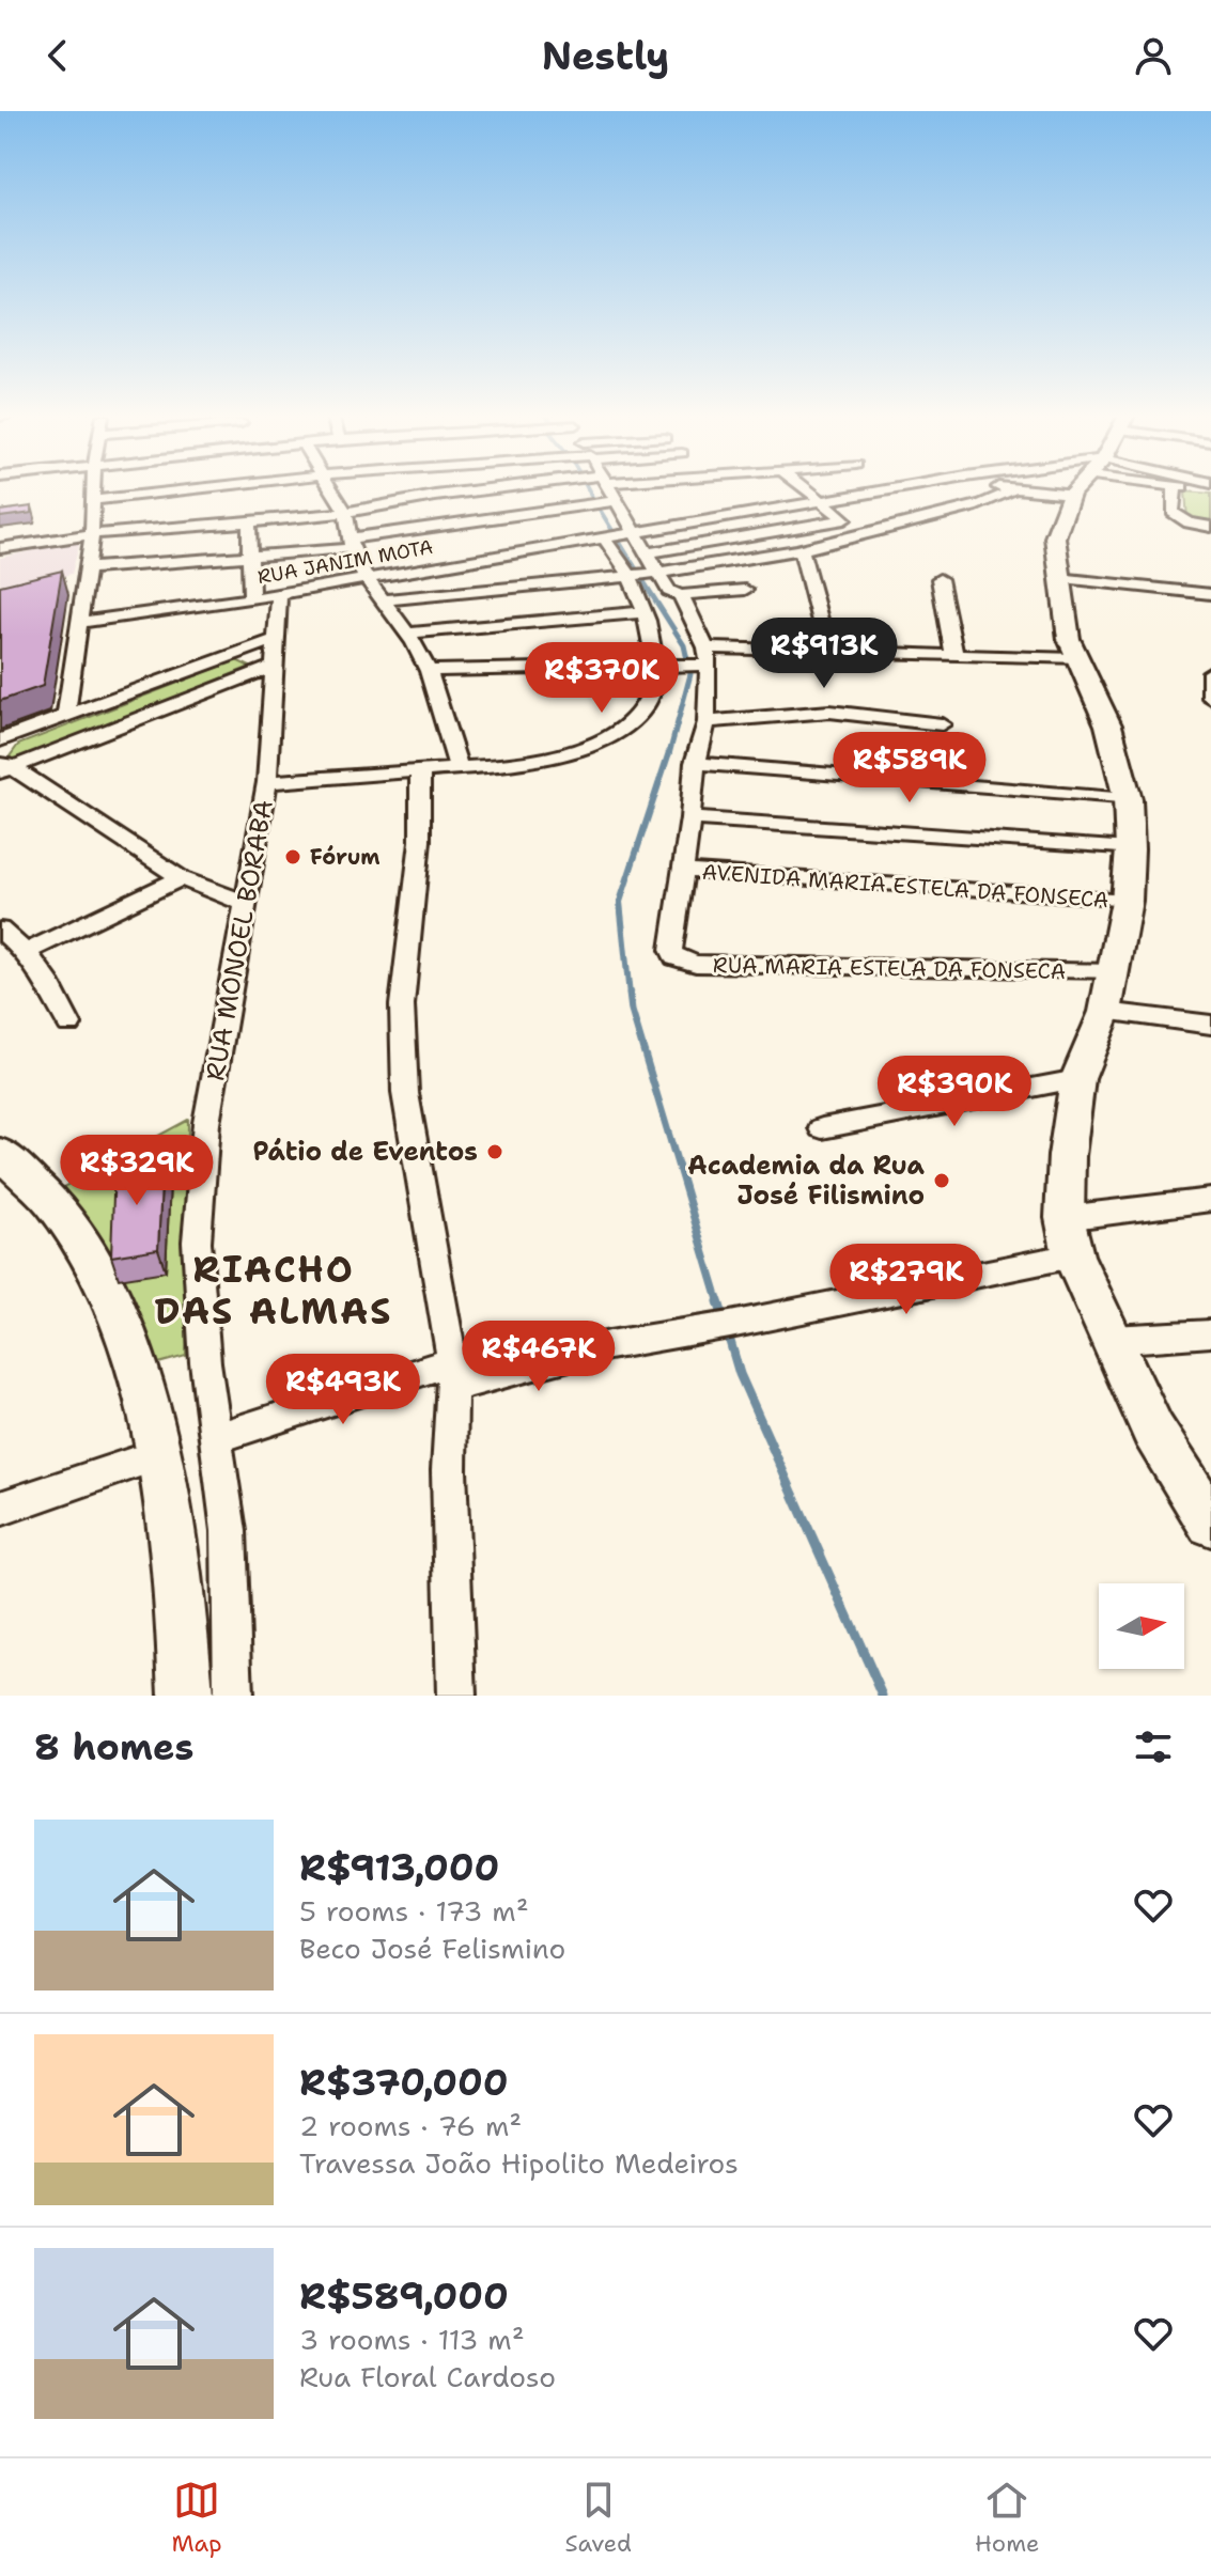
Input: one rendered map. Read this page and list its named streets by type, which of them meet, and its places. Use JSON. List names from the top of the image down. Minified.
{"streets":{"street":["RUA JANIM MOTA","AVENIDA MARIA ESTELA DA FONSECA","RUA MONOEL BORABA","RUA MARIA ESTELA DA FONSECA"]},"crossings":[["RUA JANIM MOTA","RUA MONOEL BORABA"],["AVENIDA MARIA ESTELA DA FONSECA","RUA MARIA ESTELA DA FONSECA"]],"districts":["RIACHO DAS ALMAS"],"places":["Fórum","Pátio de Eventos","Academia da Rua José Filismino"],"north":"right","page":{"header":"Nestly","price":["R$913K","R$370K","R$589K","R$390K","R$329K","R$279K","R$467K","R$493K"],"heading":"8 homes","list":[{"name":"R$913,000","note":"5 rooms · 173 m² · Beco José Felismino"},{"name":"R$370,000","note":"2 rooms · 76 m² · Travessa João Hipolito Medeiros"},{"name":"R$589,000","note":"3 rooms · 113 m² · Rua Floral Cardoso"}],"tabs":["Map","Saved","Home"]}}
